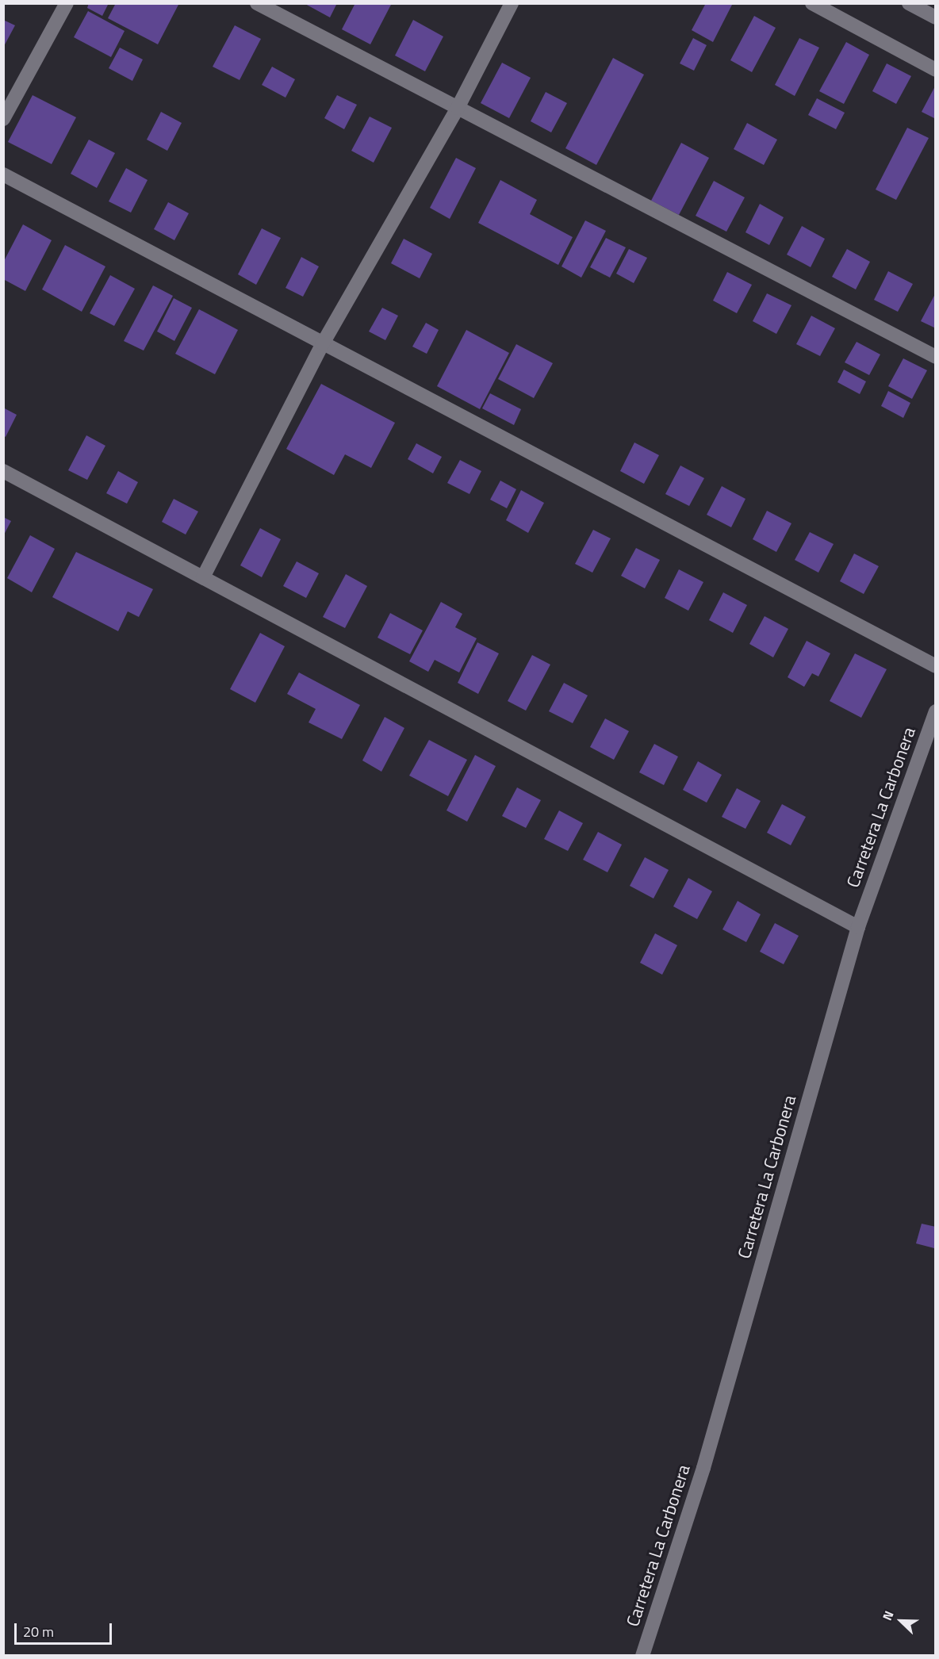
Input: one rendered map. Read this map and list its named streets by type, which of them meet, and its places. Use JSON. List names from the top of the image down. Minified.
{"streets":{"street":["Carretera La Carbonera"]},"scale_bar":"20 m","north":"top left"}
